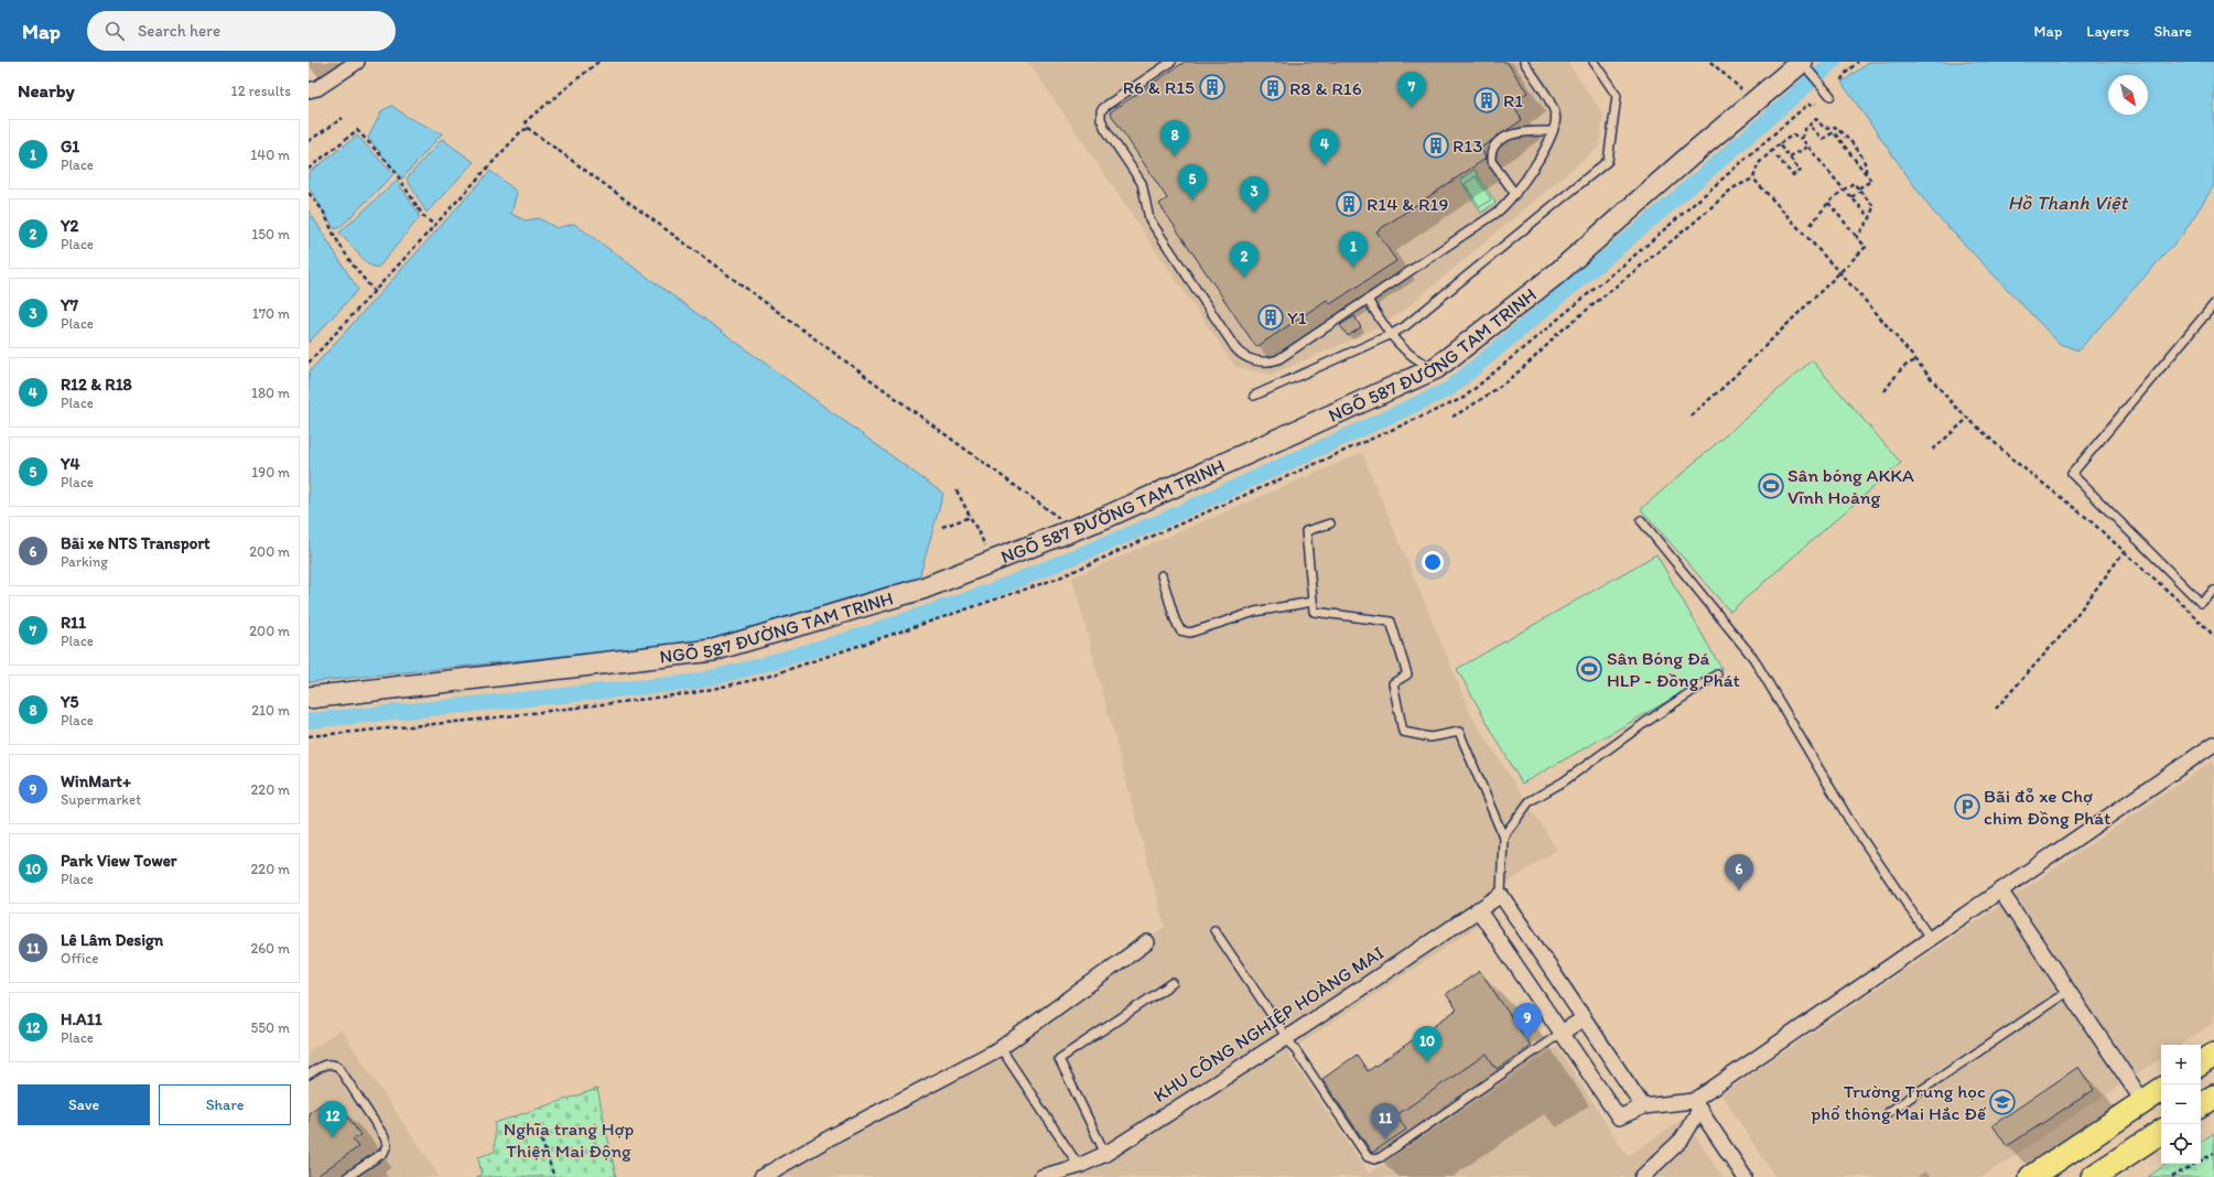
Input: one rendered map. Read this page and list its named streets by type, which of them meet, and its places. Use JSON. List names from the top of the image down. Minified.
{"streets":{"street":["NGÕ 587 ĐƯỜNG TAM TRINH","KHU CÔNG NGHIỆP HOÀNG MAI"]},"water":["Hồ Thanh Việt"],"parks":["Nghĩa trang Hợp Thiện Mai Động"],"places":{"building":["R6 & R15","R8 & R16","R1","R13","R14 & R19","Y1"],"sports":["Sân bóng AKKA Vĩnh Hoàng","Sân Bóng Đá HLP - Đồng Phát"],"parking":["Bãi đỗ xe Chợ chim Đồng Phát"],"school or university":["Trường Trung học phổ thông Mai Hắc Đế"]},"north":"bottom right","page":{"header":"Map","search":"Search here","nav":["Map","Layers","Share"],"heading":["Nearby","12 results"],"pins":["7","8","4","5","3","1","2","6","9","10","12","11"],"list":[{"mark":"1","name":"G1","note":"Place","value":"140 m"},{"mark":"2","name":"Y2","note":"Place","value":"150 m"},{"mark":"3","name":"Y7","note":"Place","value":"170 m"},{"mark":"4","name":"R12 & R18","note":"Place","value":"180 m"},{"mark":"5","name":"Y4","note":"Place","value":"190 m"},{"mark":"6","name":"Bãi xe NTS Transport","note":"Parking","value":"200 m"},{"mark":"7","name":"R11","note":"Place","value":"200 m"},{"mark":"8","name":"Y5","note":"Place","value":"210 m"},{"mark":"9","name":"WinMart+","note":"Supermarket","value":"220 m"},{"mark":"10","name":"Park View Tower","note":"Place","value":"220 m"},{"mark":"11","name":"Lê Lâm Design","note":"Office","value":"260 m"},{"mark":"12","name":"H.A11","note":"Place","value":"550 m"}],"map_buttons":["+","−"],"buttons":["Save","Share"]}}
